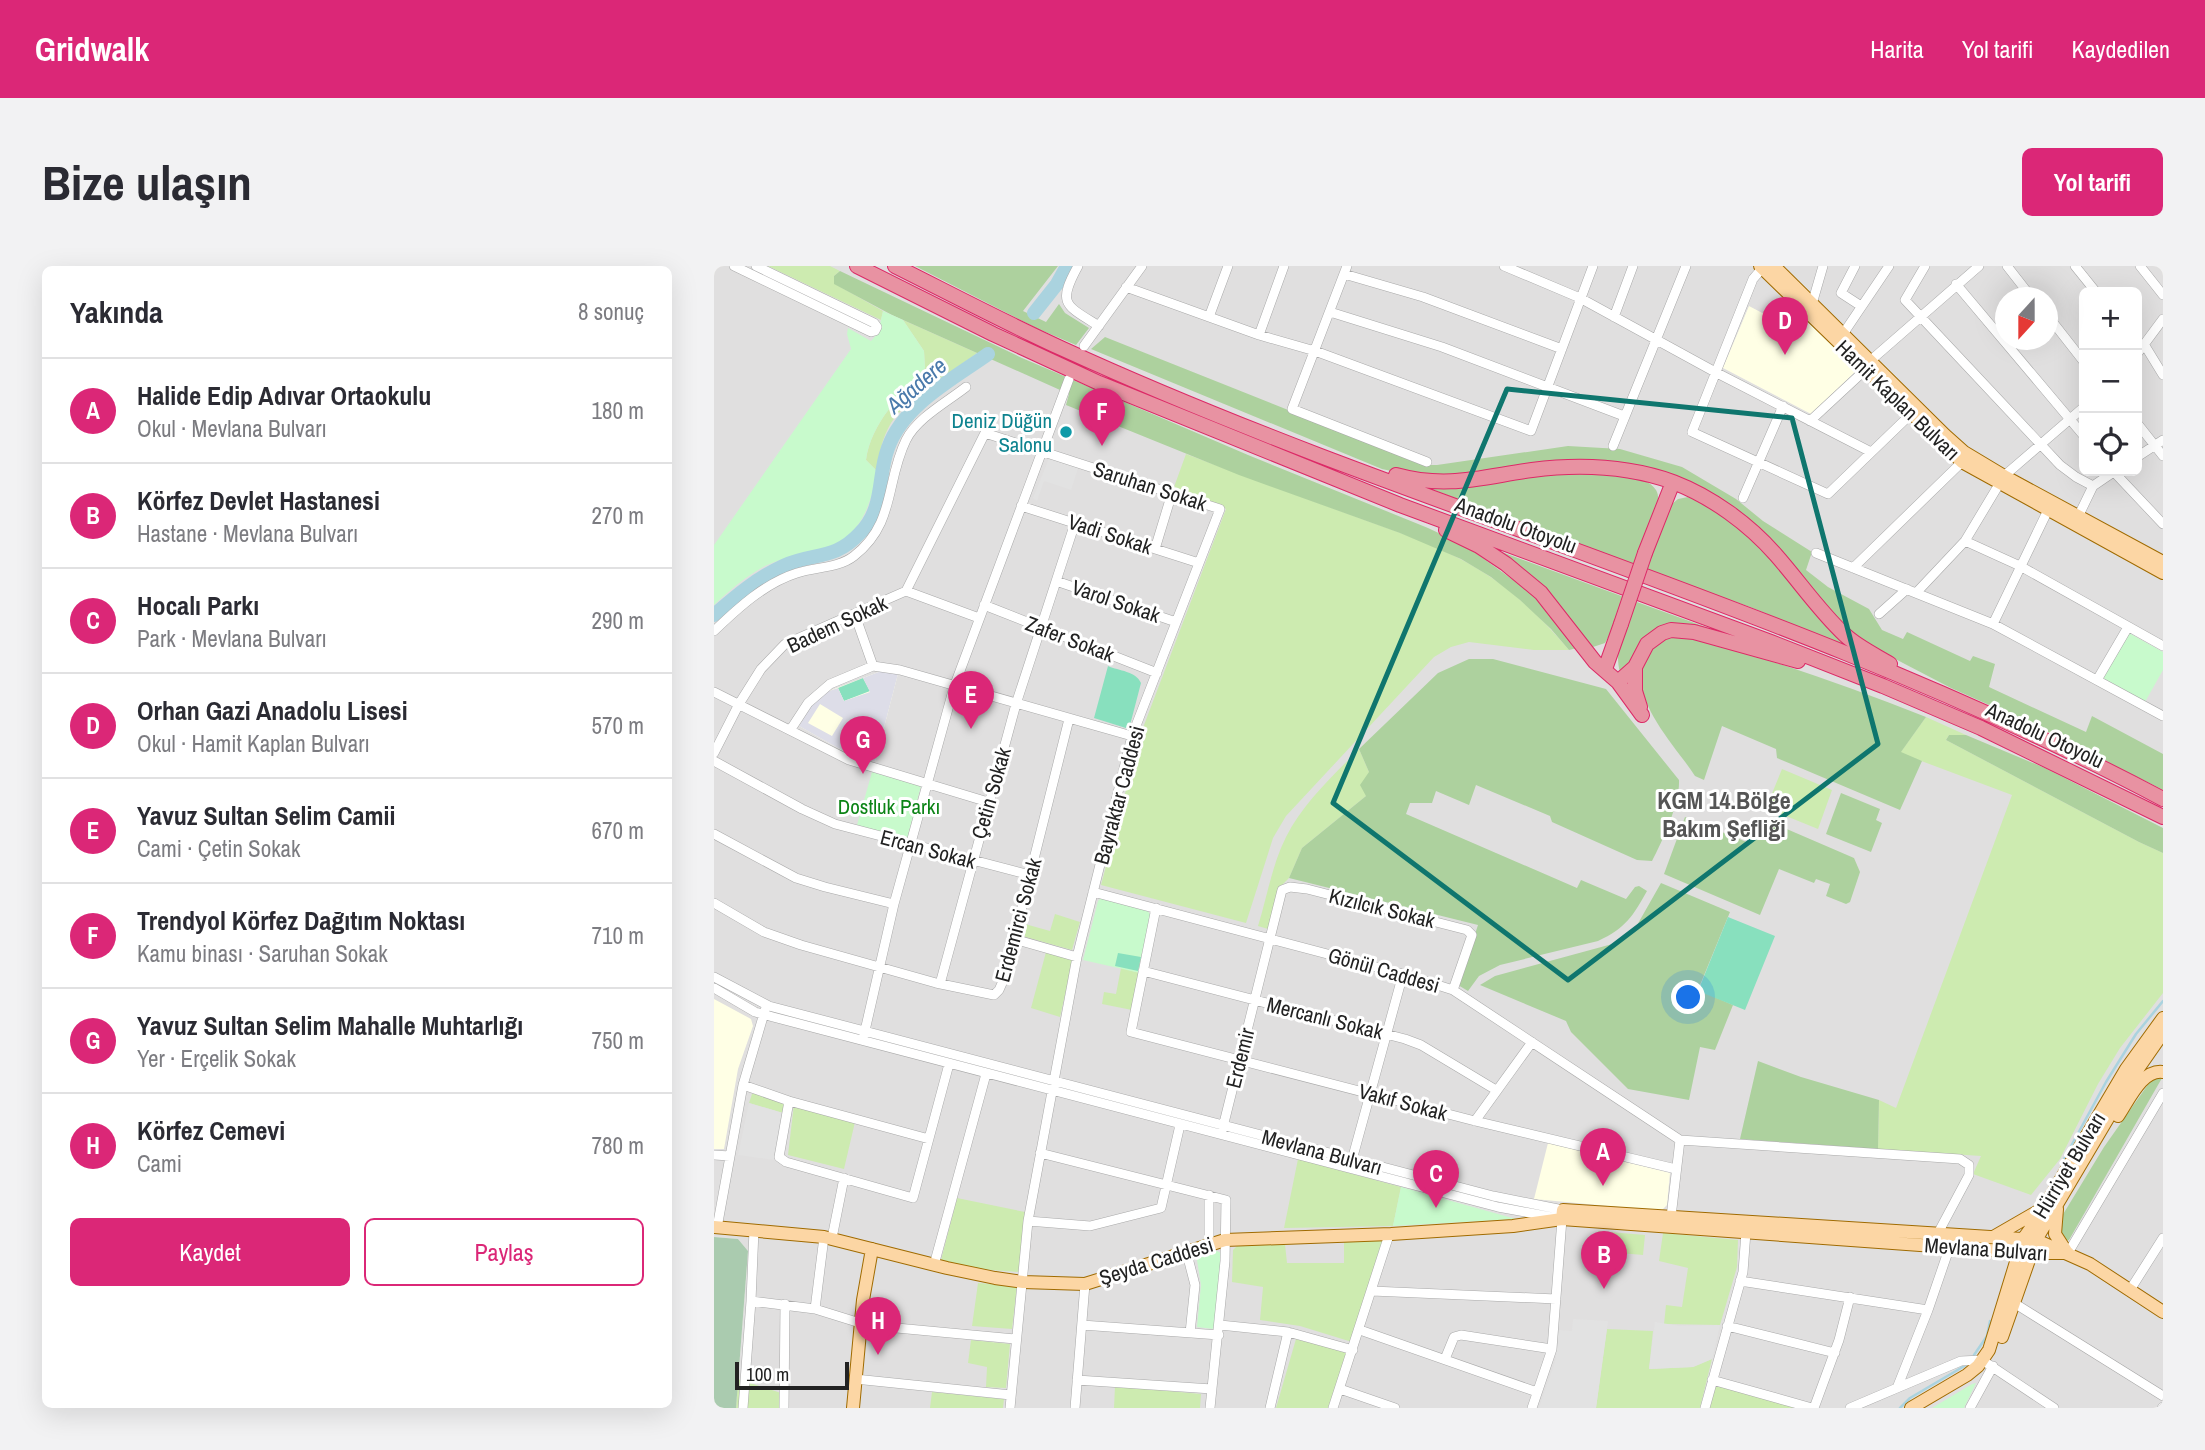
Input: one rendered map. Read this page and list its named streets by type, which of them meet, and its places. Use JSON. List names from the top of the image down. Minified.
{"streets":{"highway":["Anadolu Otoyolu"],"main road":["Hamit Kaplan Bulvarı","Mevlana Bulvarı","Hürriyet Bulvarı","Şeyda Caddesi"],"street":["Saruhan Sokak","Vadi Sokak","Varol Sokak","Badem Sokak","Zafer Sokak","Çetin Sokak","Bayraktar Caddesi","Ercan Sokak","Kızılcık Sokak","Erdemirci Sokak","Gönül Caddesi","Mercanlı Sokak","Erdemir","Vakıf Sokak"]},"crossings":[["Saruhan Sokak","Badem Sokak"],["Saruhan Sokak","Bayraktar Caddesi"],["Vadi Sokak","Çetin Sokak"],["Vadi Sokak","Bayraktar Caddesi"],["Varol Sokak","Çetin Sokak"],["Varol Sokak","Bayraktar Caddesi"],["Zafer Sokak","Çetin Sokak"],["Zafer Sokak","Bayraktar Caddesi"],["Çetin Sokak","Ercan Sokak"],["Çetin Sokak","Erdemirci Sokak"],["Bayraktar Caddesi","Gönül Caddesi"],["Bayraktar Caddesi","Mevlana Bulvarı"],["Bayraktar Caddesi","Şeyda Caddesi"],["Ercan Sokak","Erdemirci Sokak"],["Kızılcık Sokak","Gönül Caddesi"],["Kızılcık Sokak","Erdemir"],["Gönül Caddesi","Erdemir"],["Gönül Caddesi","Mevlana Bulvarı"],["Mercanlı Sokak","Erdemir"],["Mercanlı Sokak","Vakıf Sokak"],["Erdemir","Vakıf Sokak"],["Erdemir","Mevlana Bulvarı"],["Mevlana Bulvarı","Hürriyet Bulvarı"],["Mevlana Bulvarı","Şeyda Caddesi"]],"districts":["KGM 14.Bölge Bakım Şefliği"],"water":["Ağadere"],"parks":["Dostluk Parkı"],"places":["Deniz Düğün Salonu"],"scale_bar":"100 m","north":"bottom","page":{"header":"Gridwalk","nav":["Harita","Yol tarifi","Kaydedilen"],"buttons":["Yol tarifi",["Kaydet","Paylaş"]],"title":"Bize ulaşın","heading":["Yakında","8 sonuç"],"map_buttons":["+","−"],"pins":["D","F","E","G","A","C","B","H"],"list":[{"mark":"A","name":"Halide Edip Adıvar Ortaokulu","note":"Okul · Mevlana Bulvarı","value":"180 m"},{"mark":"B","name":"Körfez Devlet Hastanesi","note":"Hastane · Mevlana Bulvarı","value":"270 m"},{"mark":"C","name":"Hocalı Parkı","note":"Park · Mevlana Bulvarı","value":"290 m"},{"mark":"D","name":"Orhan Gazi Anadolu Lisesi","note":"Okul · Hamit Kaplan Bulvarı","value":"570 m"},{"mark":"E","name":"Yavuz Sultan Selim Camii","note":"Cami · Çetin Sokak","value":"670 m"},{"mark":"F","name":"Trendyol Körfez Dağıtım Noktası","note":"Kamu binası · Saruhan Sokak","value":"710 m"},{"mark":"G","name":"Yavuz Sultan Selim Mahalle Muhtarlığı","note":"Yer · Erçelik Sokak","value":"750 m"},{"mark":"H","name":"Körfez Cemevi","note":"Cami","value":"780 m"}],"scale":"100 m"}}
